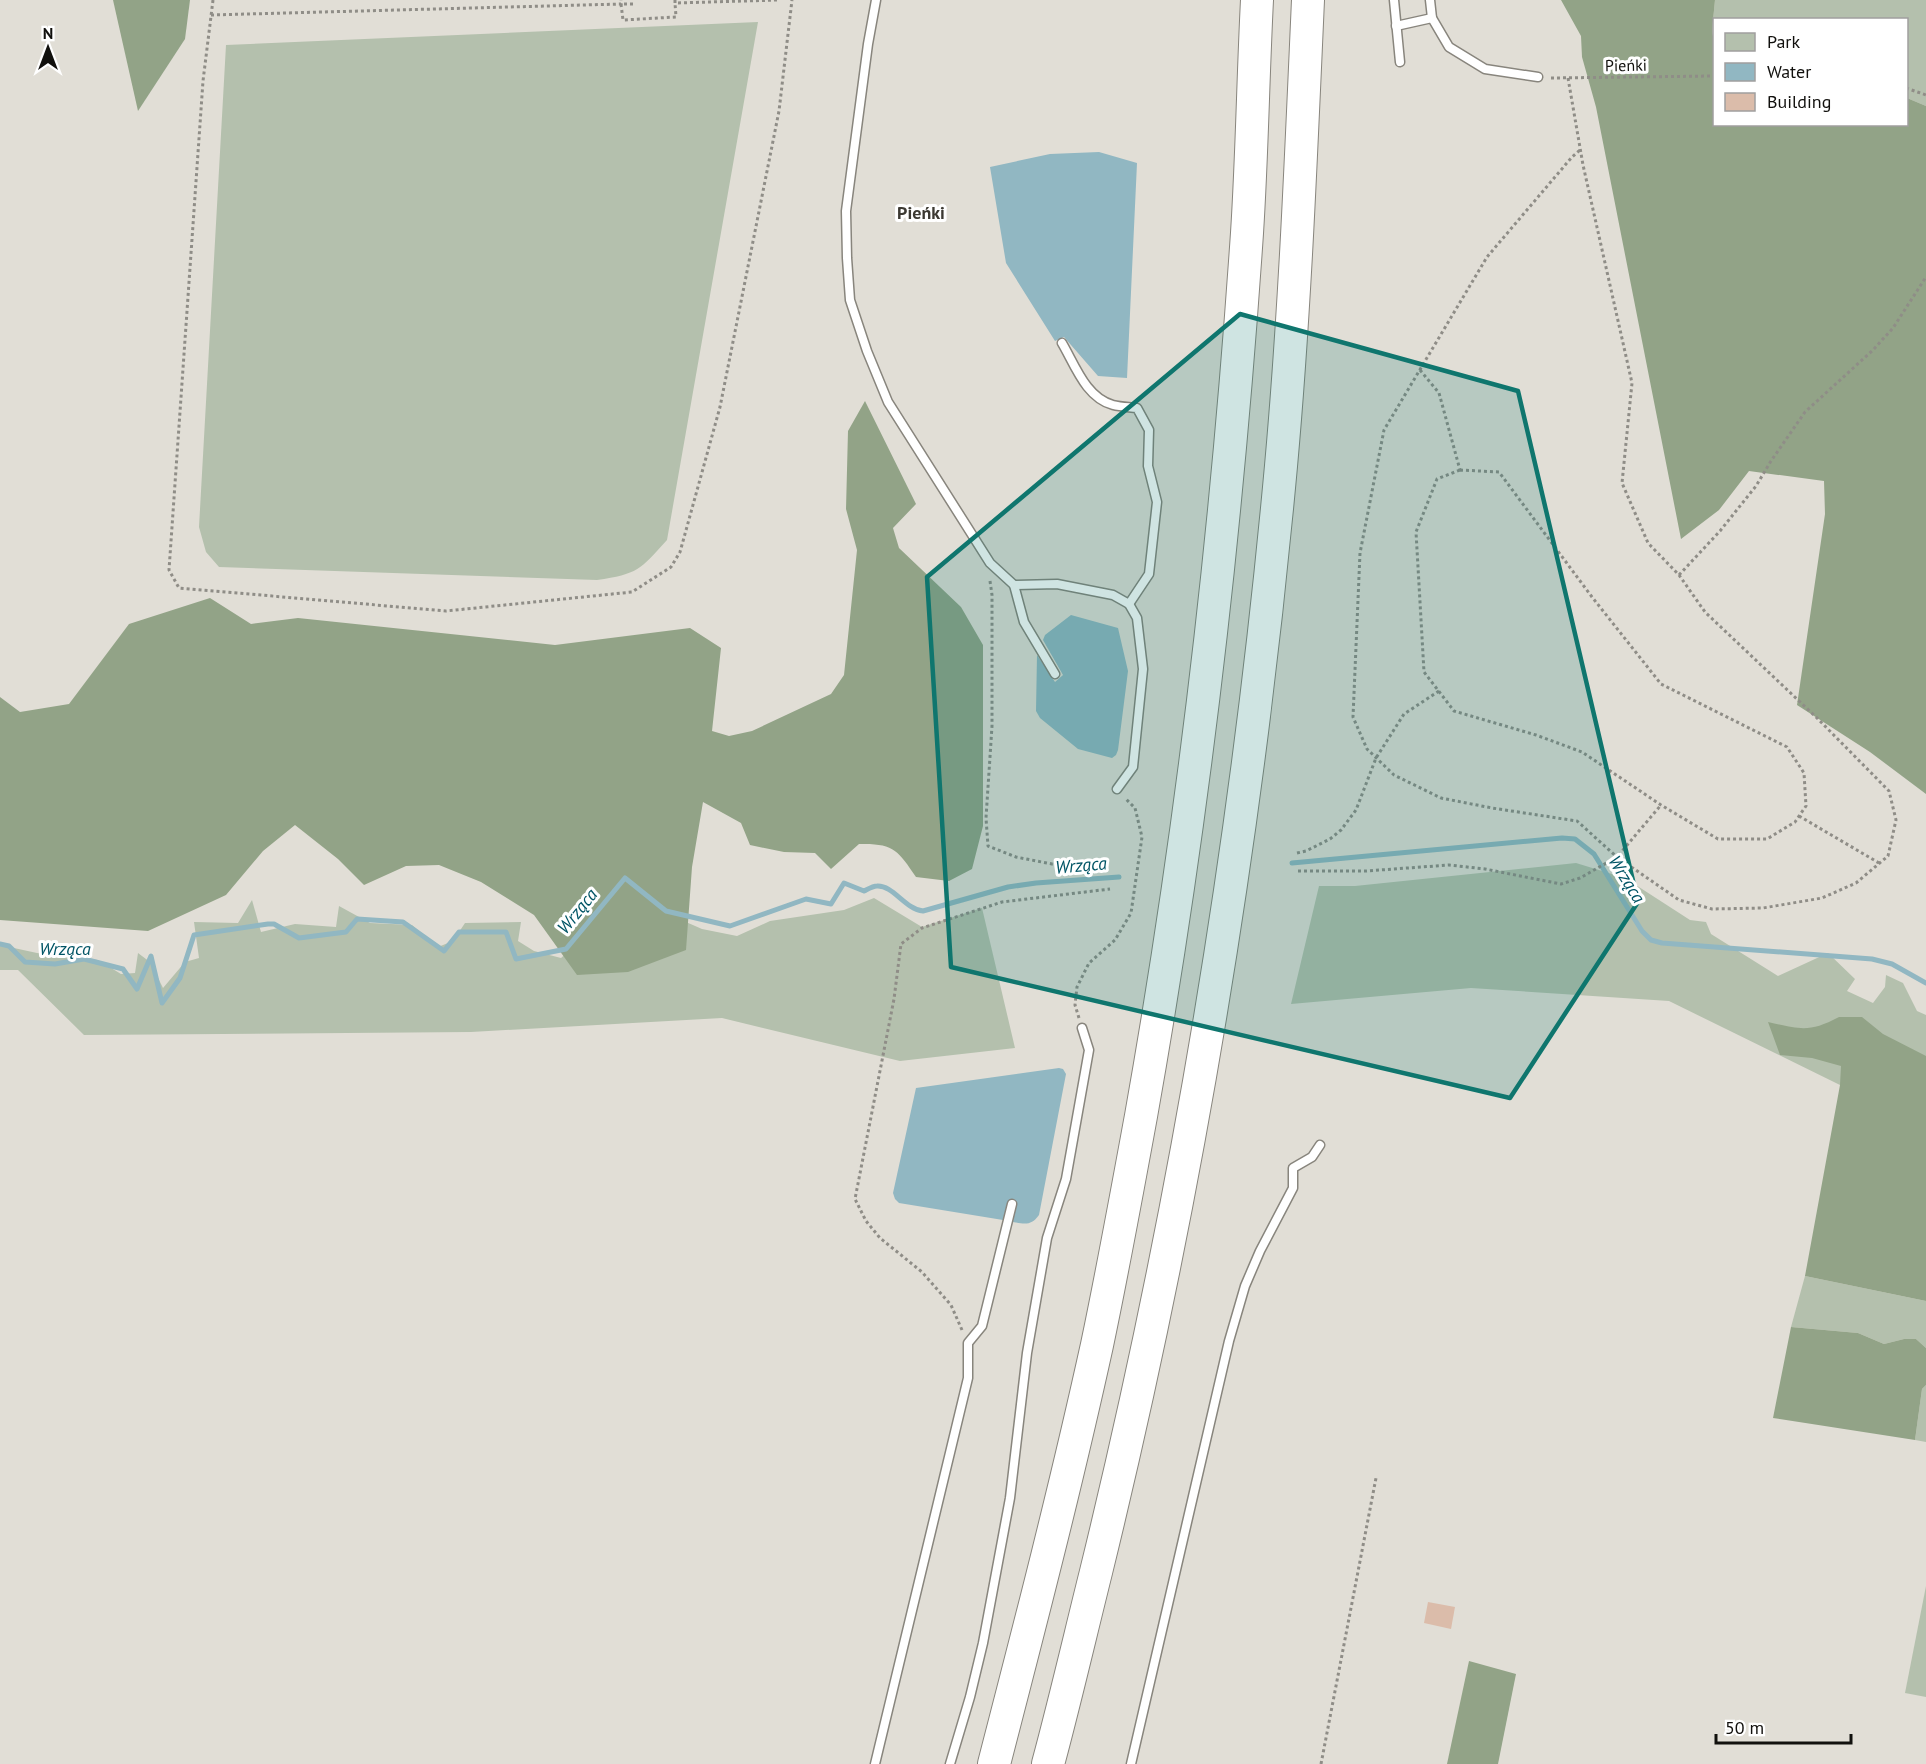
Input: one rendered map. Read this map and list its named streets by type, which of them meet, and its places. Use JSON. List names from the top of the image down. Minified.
{"streets":{"path":["Pieńki"]},"districts":["Pieńki"],"water":["Wrząca"],"legend":["Park","Water","Building"],"scale_bar":"50 m","north":"top"}
